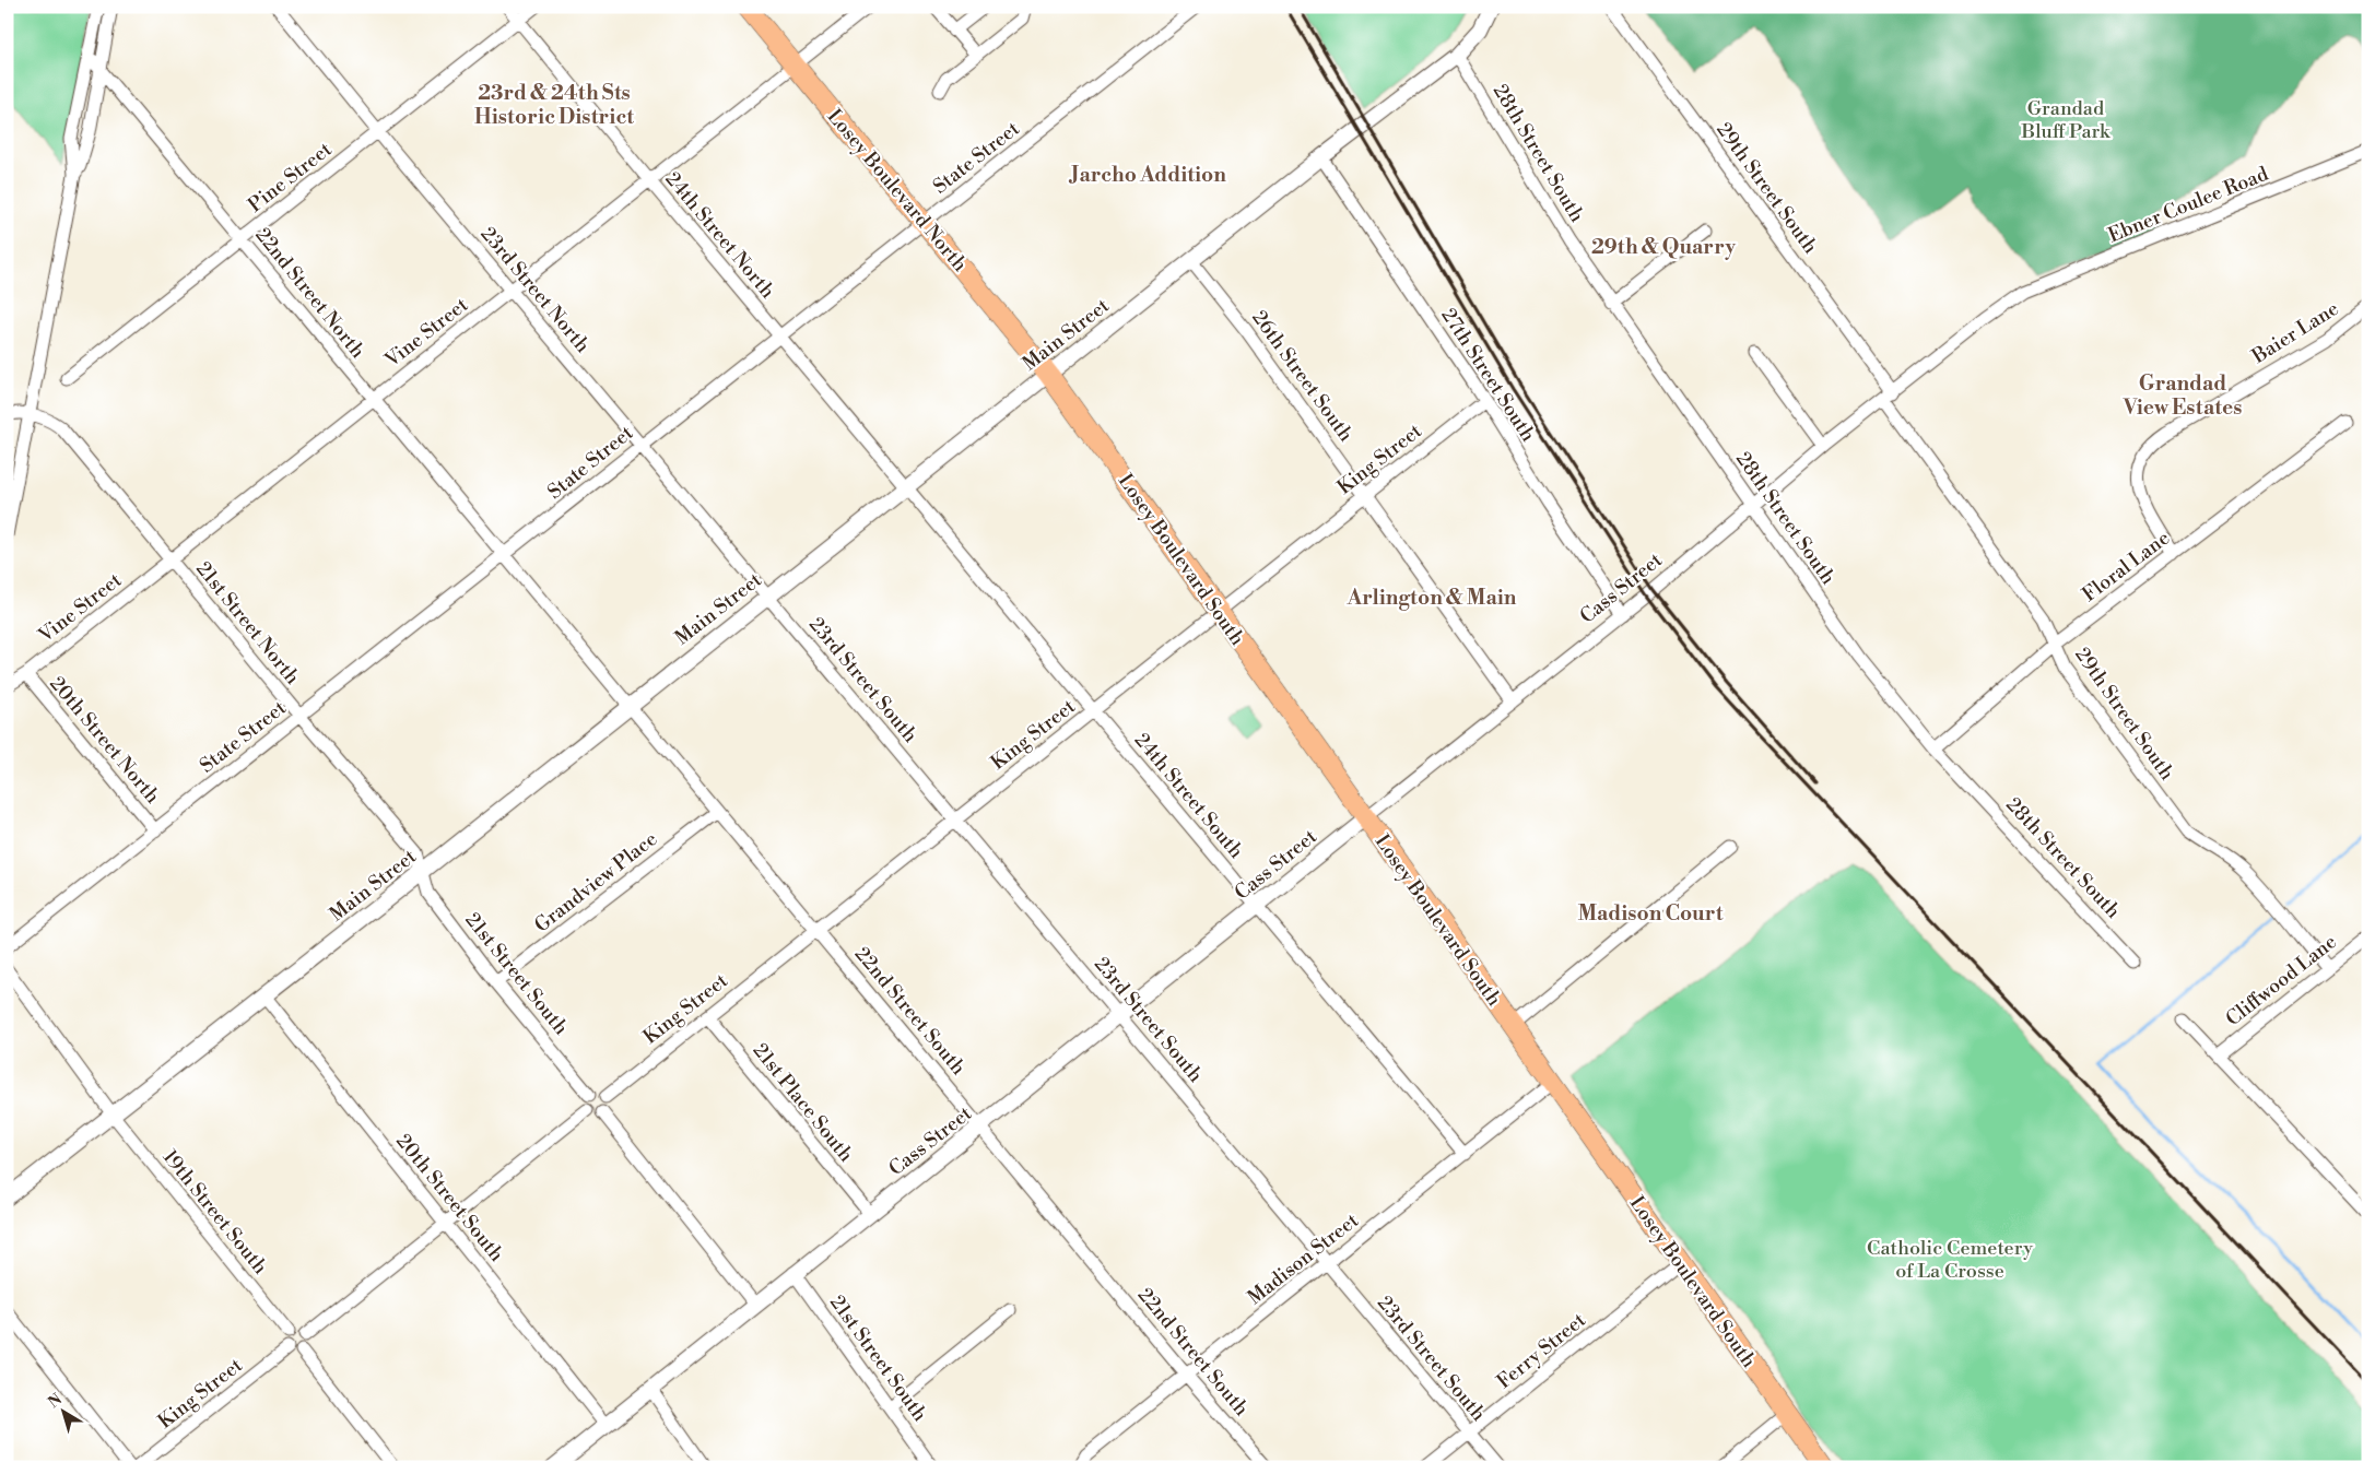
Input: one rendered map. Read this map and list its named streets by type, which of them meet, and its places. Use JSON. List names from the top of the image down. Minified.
{"streets":{"main road":["Losey Boulevard North","Losey Boulevard South"],"street":["28th Street South","State Street","Pine Street","29th Street South","Ebner Coulee Road","24th Street North","23rd Street North","22nd Street North","Vine Street","Baier Lane","Main Street","27th Street South","26th Street South","King Street","Floral Lane","Cass Street","21st Street North","23rd Street South","20th Street North","24th Street South","Grandview Place","21st Street South","Cliffwood Lane","22nd Street South","21st Place South","20th Street South","19th Street South","Madison Street","Ferry Street"]},"crossings":[["28th Street South","Main Street"],["28th Street South","Floral Lane"],["28th Street South","Cass Street"],["State Street","Losey Boulevard North"],["State Street","24th Street North"],["State Street","23rd Street North"],["State Street","22nd Street North"],["State Street","21st Street North"],["State Street","20th Street North"],["Pine Street","24th Street North"],["Pine Street","23rd Street North"],["Pine Street","22nd Street North"],["29th Street South","Floral Lane"],["29th Street South","Cass Street"],["29th Street South","Cliffwood Lane"],["Losey Boulevard North","Vine Street"],["Losey Boulevard North","Main Street"],["Losey Boulevard North","Losey Boulevard South"],["Ebner Coulee Road","Cass Street"],["24th Street North","Vine Street"],["24th Street North","Main Street"],["24th Street North","24th Street South"],["23rd Street North","Vine Street"],["23rd Street North","Main Street"],["23rd Street North","23rd Street South"],["22nd Street North","Vine Street"],["22nd Street North","Main Street"],["22nd Street North","22nd Street South"],["Vine Street","21st Street North"],["Vine Street","20th Street North"],["Baier Lane","Floral Lane"],["Main Street","27th Street South"],["Main Street","26th Street South"],["Main Street","Losey Boulevard South"],["Main Street","21st Street North"],["Main Street","23rd Street South"],["Main Street","24th Street South"],["Main Street","21st Street South"],["Main Street","22nd Street South"],["Main Street","20th Street South"],["Main Street","19th Street South"],["27th Street South","King Street"],["27th Street South","Cass Street"],["26th Street South","King Street"],["26th Street South","Cass Street"],["King Street","Losey Boulevard South"],["King Street","23rd Street South"],["King Street","24th Street South"],["King Street","21st Street South"],["King Street","22nd Street South"],["King Street","21st Place South"],["King Street","19th Street South"],["Losey Boulevard South","Cass Street"],["Losey Boulevard South","Madison Street"],["Losey Boulevard South","Ferry Street"],["Cass Street","23rd Street South"],["Cass Street","24th Street South"],["Cass Street","21st Street South"],["Cass Street","22nd Street South"],["Cass Street","21st Place South"],["Cass Street","20th Street South"],["21st Street North","21st Street South"],["23rd Street South","Madison Street"],["23rd Street South","Ferry Street"],["24th Street South","Madison Street"],["Grandview Place","21st Street South"],["Grandview Place","22nd Street South"],["22nd Street South","Madison Street"]],"districts":["23rd & 24th Sts Historic District","Jarcho Addition","29th & Quarry","Grandad View Estates","Arlington & Main","Madison Court"],"parks":["Grandad Bluff Park","Catholic Cemetery of La Crosse"],"north":"top left"}
